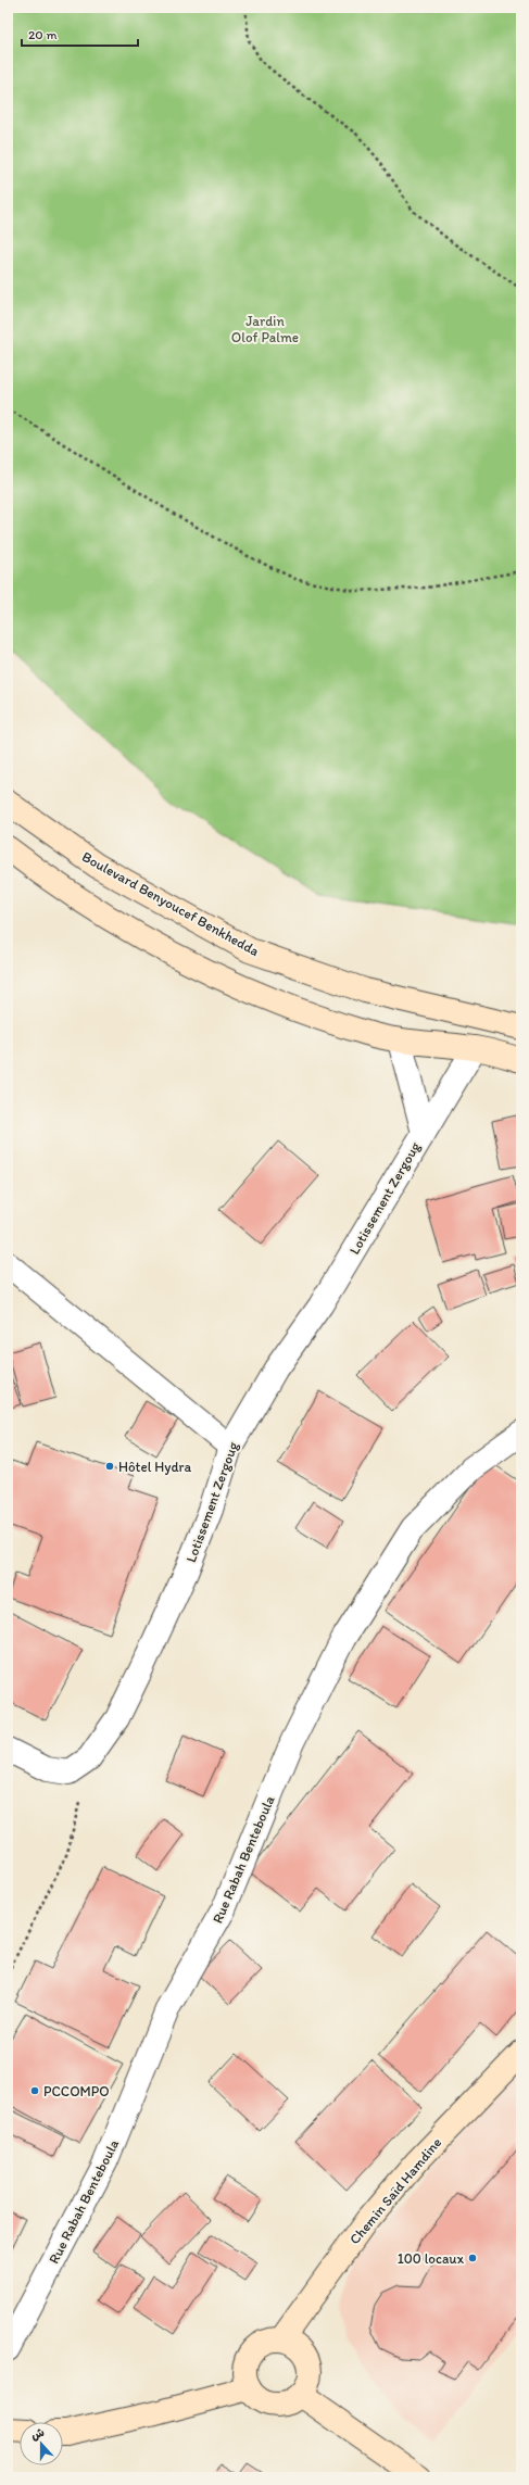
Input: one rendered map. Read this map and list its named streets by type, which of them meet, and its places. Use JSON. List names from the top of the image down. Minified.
{"streets":{"main road":["Boulevard Benyoucef Benkhedda","Chemin Saïd Hamdine"],"street":["Lotissement Zergoug","Rue Rabah Benteboula"]},"parks":["Jardin Olof Palme"],"places":["Hôtel Hydra","PCCOMPO","100 locaux"],"scale_bar":"20 m","north":"top"}
